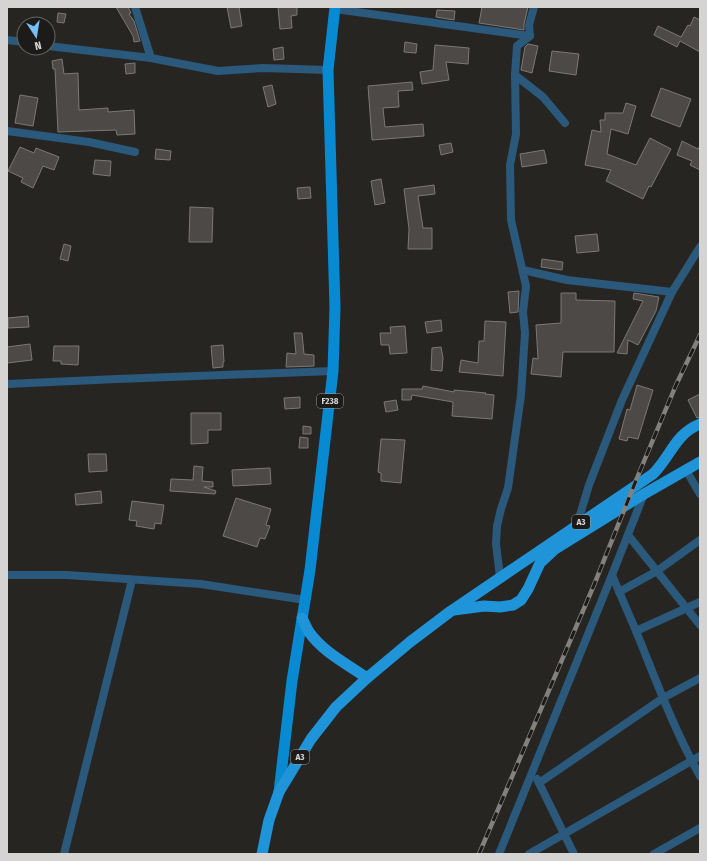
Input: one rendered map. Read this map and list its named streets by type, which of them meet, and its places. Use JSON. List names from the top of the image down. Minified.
{"streets":{"highway":["A3"],"main road":["F238"]},"crossings":[["F238","A3"]],"north":"bottom"}
